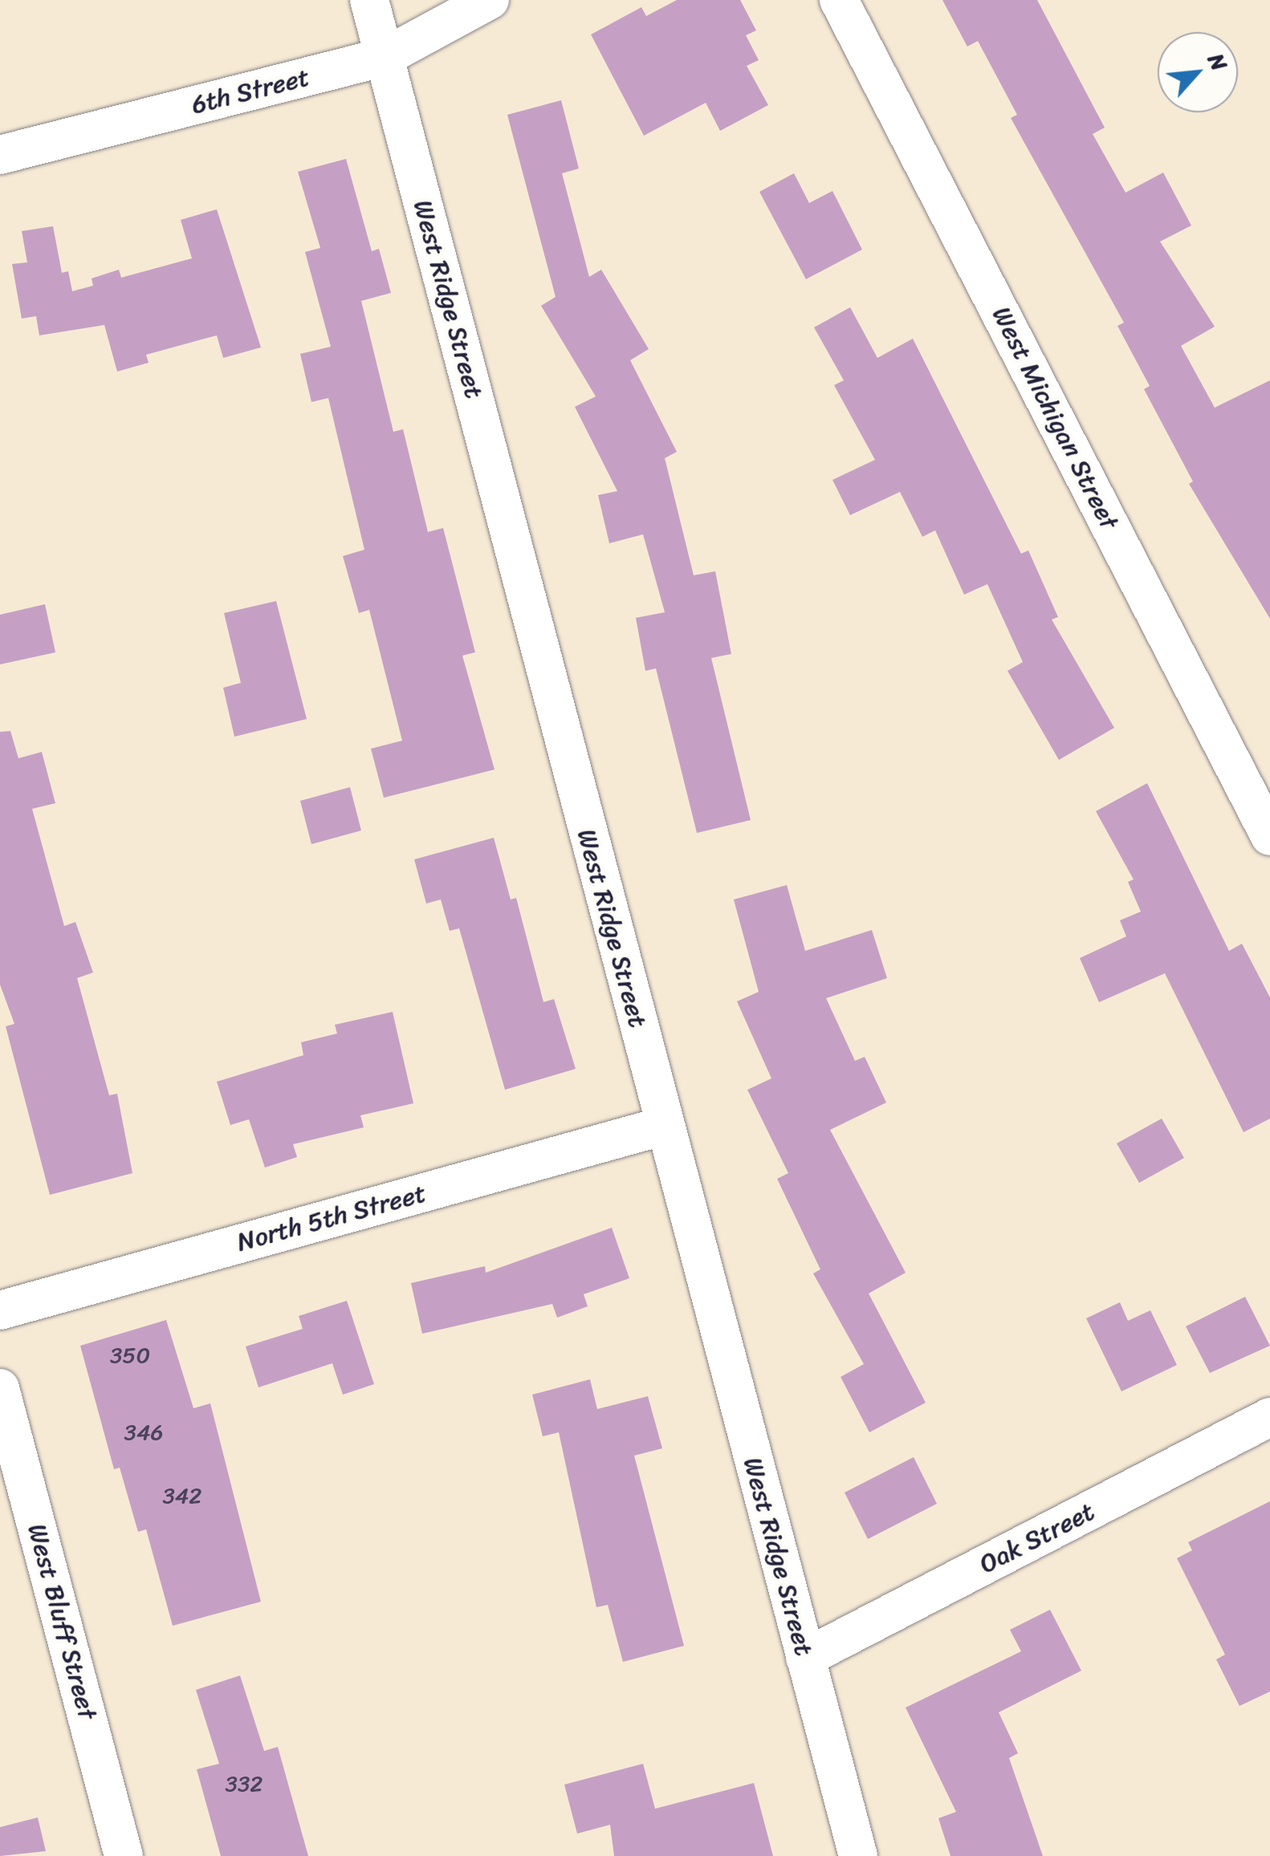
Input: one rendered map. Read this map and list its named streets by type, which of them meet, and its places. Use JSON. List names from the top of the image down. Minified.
{"streets":{"street":["6th Street","West Ridge Street","West Michigan Street","North 5th Street","Oak Street","West Bluff Street"]},"crossings":[["6th Street","West Ridge Street"],["West Ridge Street","North 5th Street"],["West Ridge Street","Oak Street"]],"house_numbers":["350","346","342","332"],"north":"top right"}
